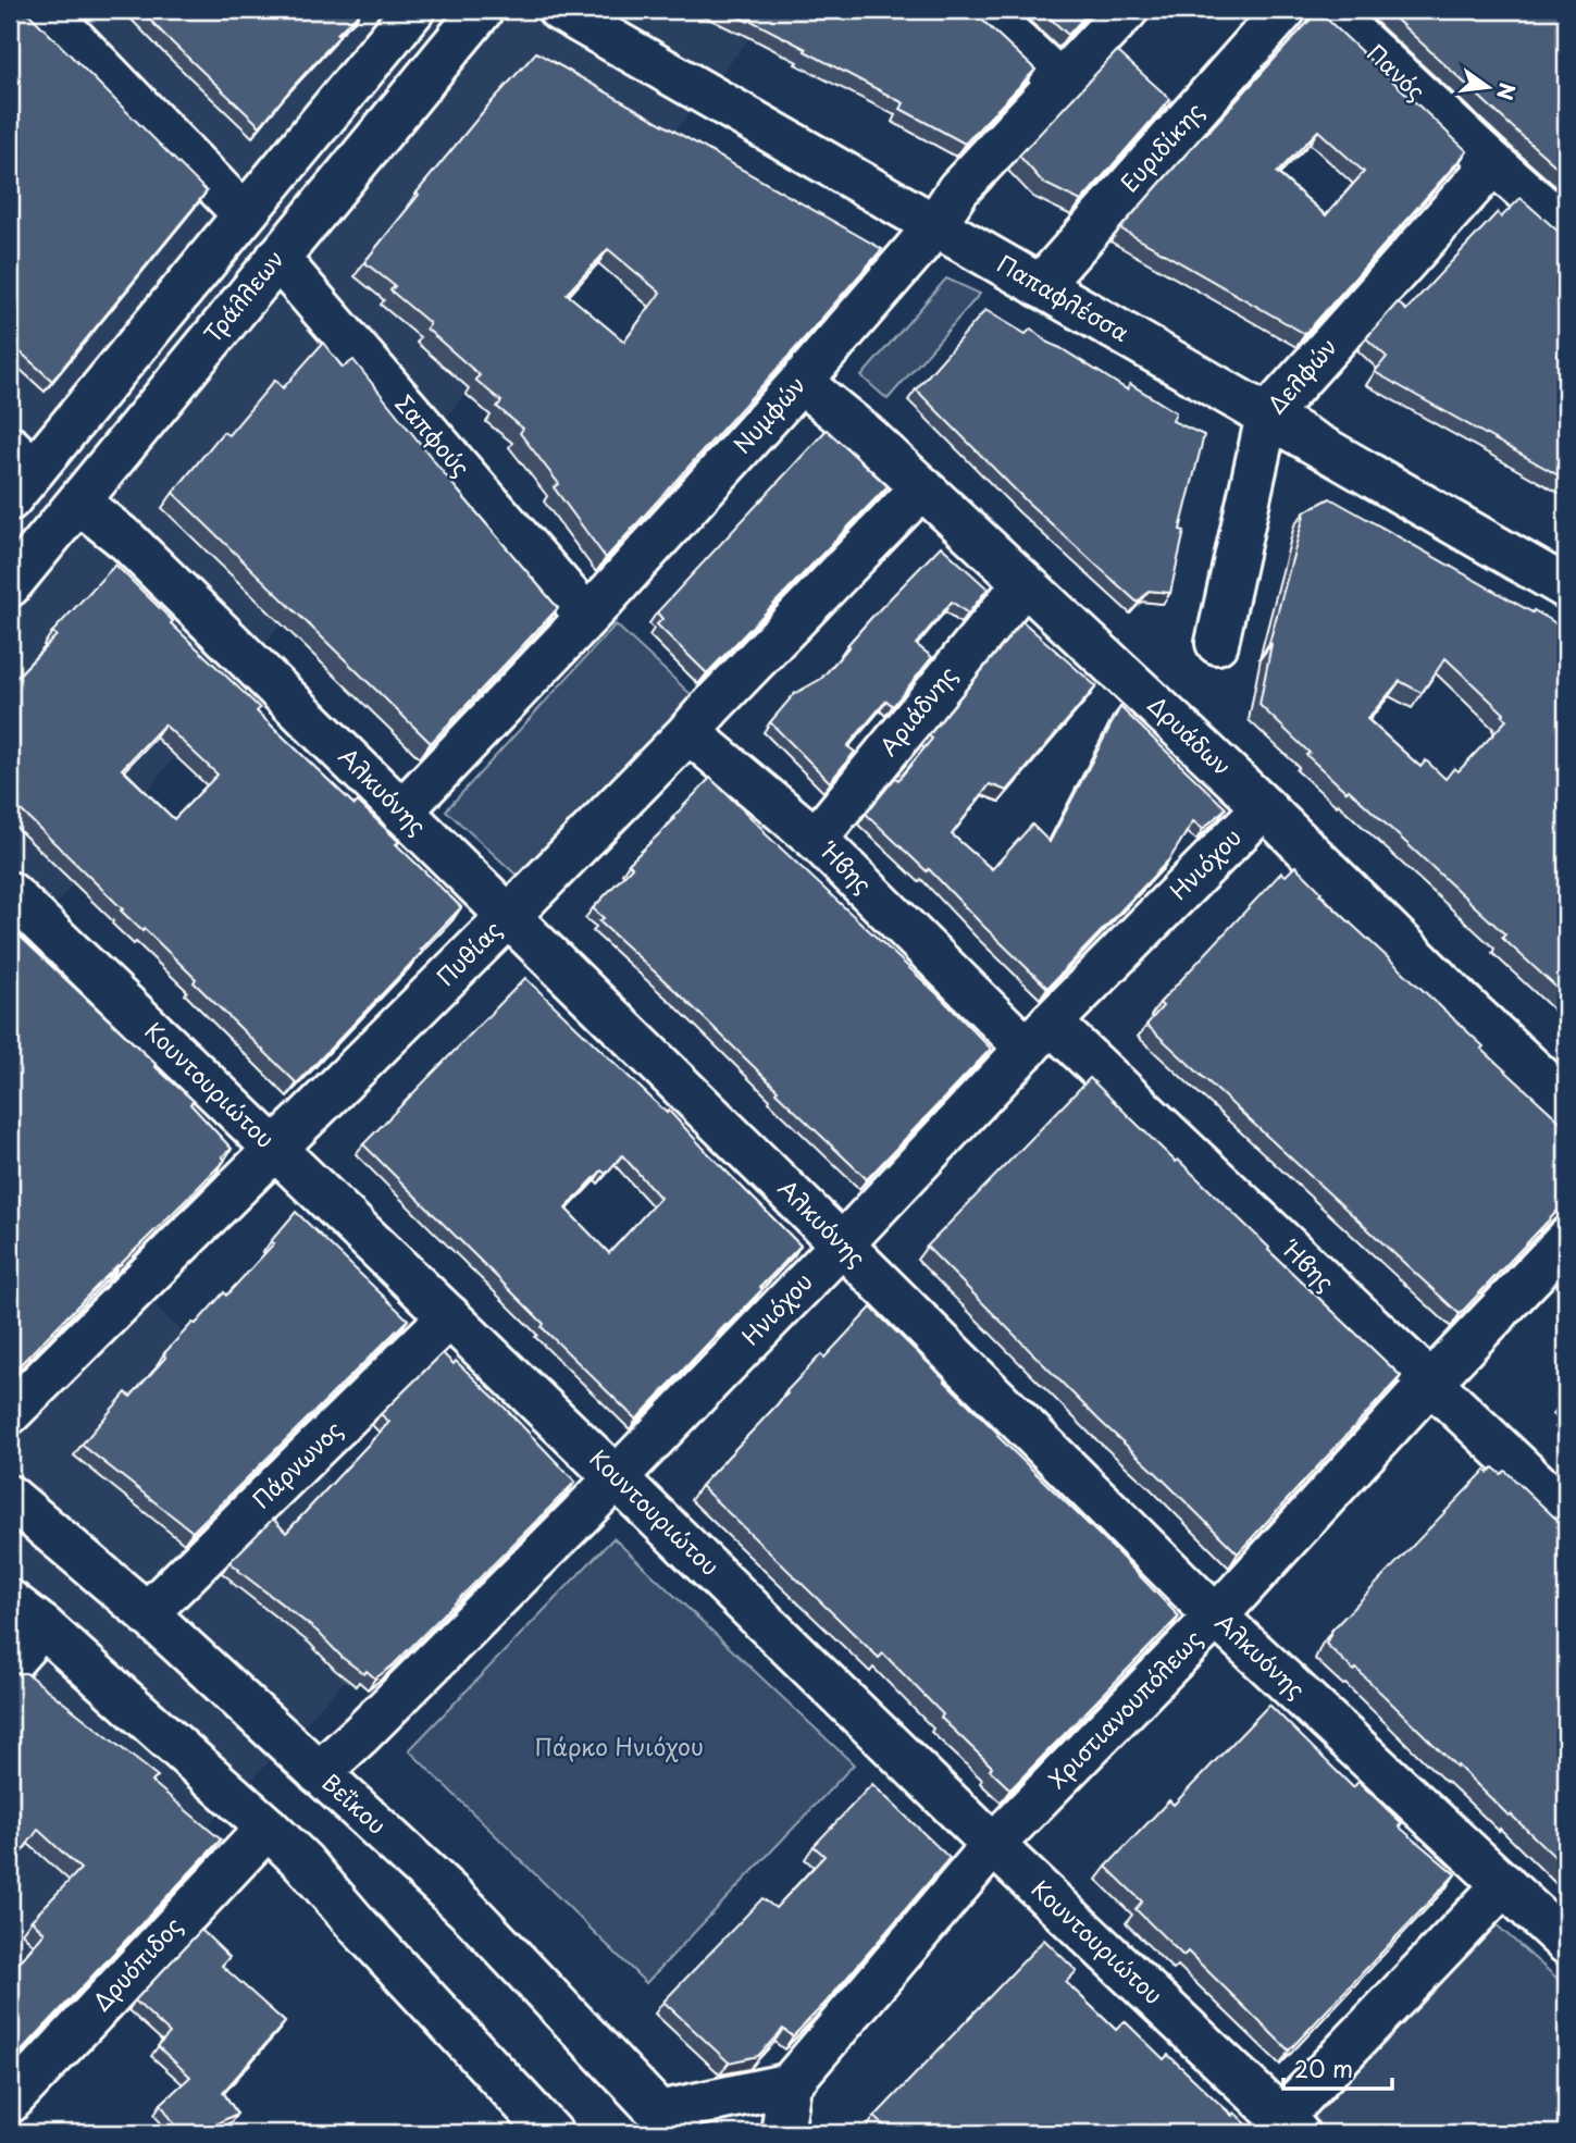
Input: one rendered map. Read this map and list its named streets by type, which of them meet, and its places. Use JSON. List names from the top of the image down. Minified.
{"streets":{"street":["Πανός","Ευριδίκης","Τράλλεων","Παπαφλέσσα","Δελφών","Νυμφών","Σαπφούς","Αριάδνης","Δρυάδων","Αλκυόνης","Ηνιόχου","Ήβης","Πυθίας","Κουντουριώτου","Πάρνωνος","Χριστιανουπόλεως","Βεΐκου","Δρυόπιδος"]},"crossings":[["Πανός","Δελφών"],["Ευριδίκης","Παπαφλέσσα"],["Τράλλεων","Σαπφούς"],["Τράλλεων","Αλκυόνης"],["Παπαφλέσσα","Δελφών"],["Παπαφλέσσα","Νυμφών"],["Νυμφών","Σαπφούς"],["Νυμφών","Δρυάδων"],["Νυμφών","Αλκυόνης"],["Αριάδνης","Δρυάδων"],["Αριάδνης","Ήβης"],["Δρυάδων","Ηνιόχου"],["Δρυάδων","Πυθίας"],["Αλκυόνης","Ηνιόχου"],["Αλκυόνης","Πυθίας"],["Αλκυόνης","Χριστιανουπόλεως"],["Ηνιόχου","Ήβης"],["Ηνιόχου","Κουντουριώτου"],["Ηνιόχου","Βεΐκου"],["Ήβης","Πυθίας"],["Ήβης","Χριστιανουπόλεως"],["Πυθίας","Κουντουριώτου"],["Κουντουριώτου","Πάρνωνος"],["Κουντουριώτου","Χριστιανουπόλεως"],["Πάρνωνος","Βεΐκου"]],"parks":["Πάρκο Ηνιόχου"],"scale_bar":"20 m","north":"right"}
